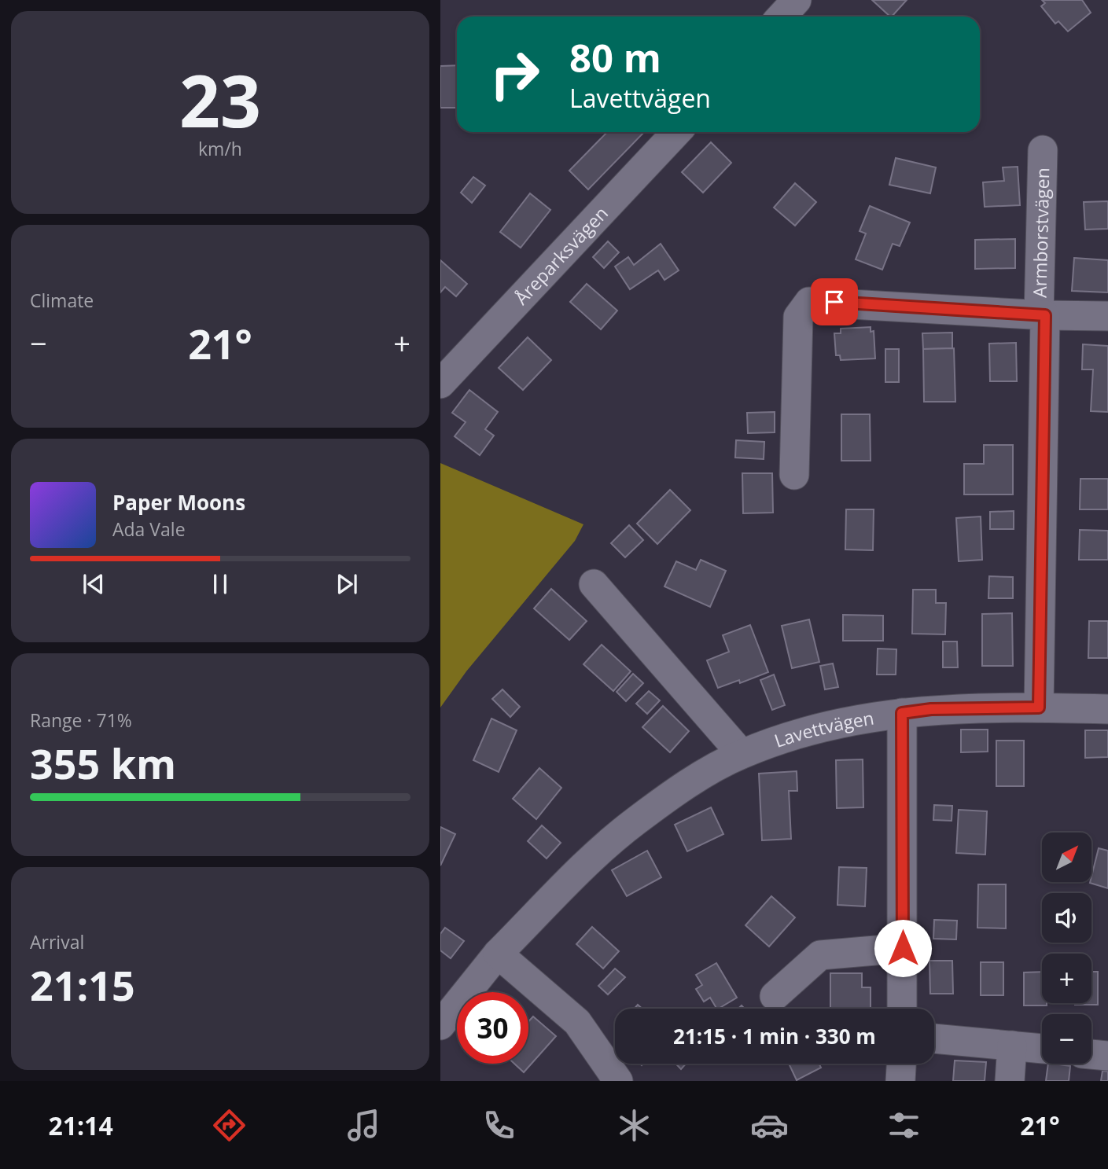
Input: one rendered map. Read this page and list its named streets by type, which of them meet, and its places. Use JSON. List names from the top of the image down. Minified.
{"streets":{"street":["Armborstvägen","Åreparksvägen","Lavettvägen"]},"crossings":[["Armborstvägen","Lavettvägen"]],"north":"top right","page":{"tile":[["23","km/h"],"Climate",["Range · 71%","355 km"],["Arrival","21:15"]],"turn":["80 m","Lavettvägen"],"heat":["−","21°","+"],"song":["Paper Moons","Ada Vale"],"map_buttons":["+","−"],"limit":"30","trip":"21:15 · 1 min · 330 m","tabs":["21:14","21°"]}}
